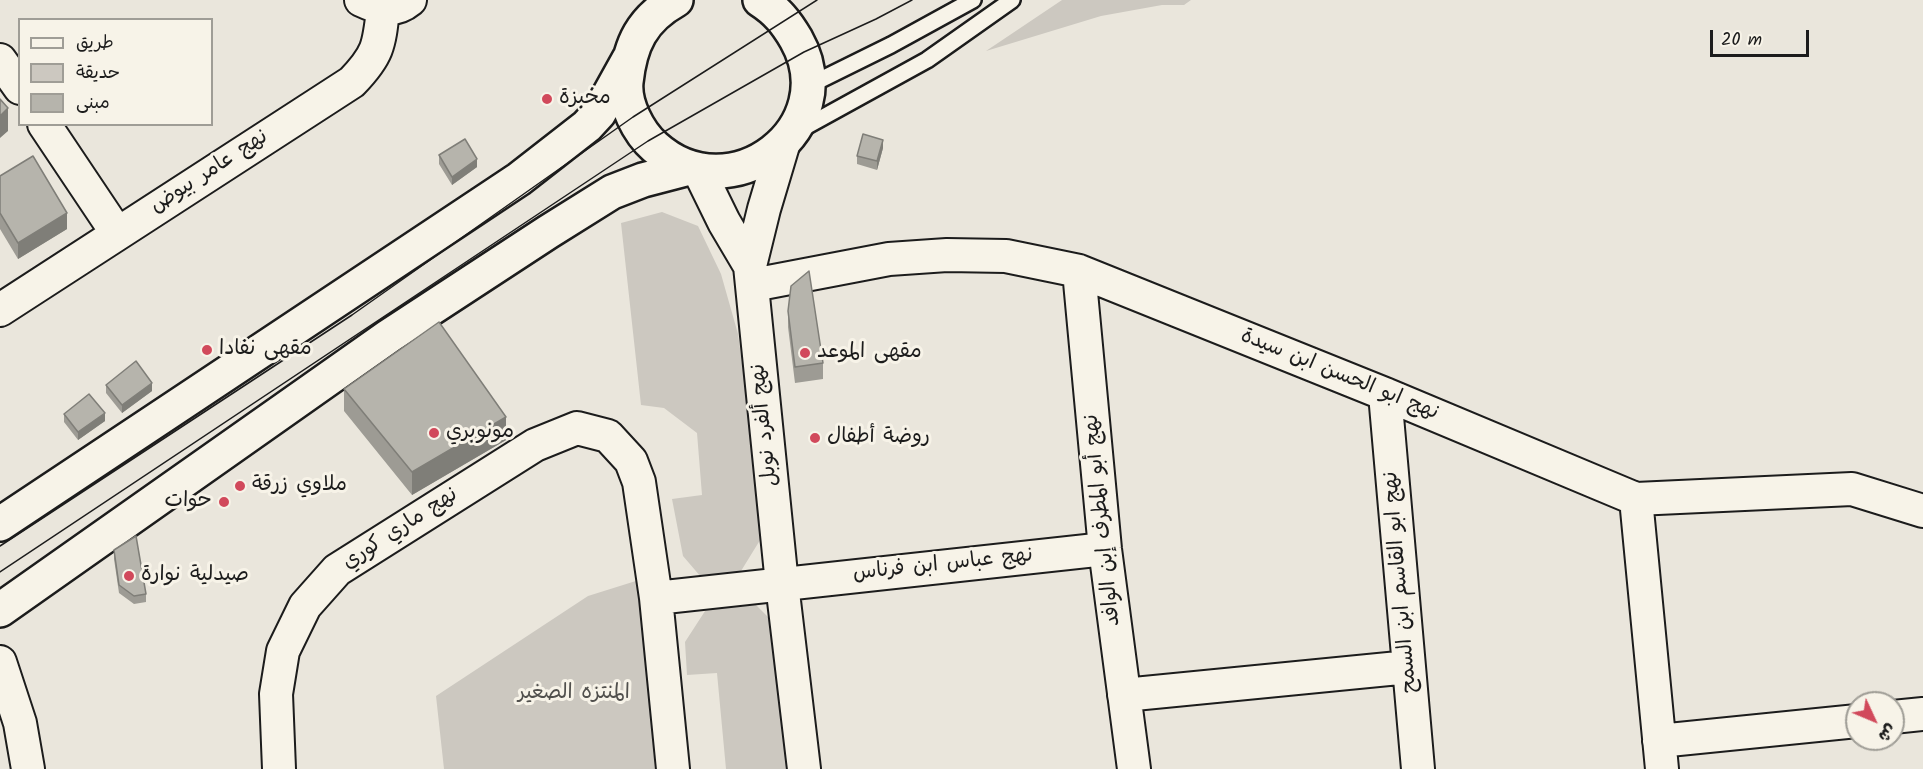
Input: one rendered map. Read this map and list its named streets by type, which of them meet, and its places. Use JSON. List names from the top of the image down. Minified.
{"streets":{"street":["نهج عامر بيوض","نهج ابو الحسن ابن سيدة","نهج ألفرد نوبل","نهج أبو المطرف إبن الوافد","نهج ماري كوري","نهج عباس ابن فرناس","نهج ابو القاسم ابن السمح"]},"crossings":[["نهج ابو الحسن ابن سيدة","نهج ألفرد نوبل"],["نهج ابو الحسن ابن سيدة","نهج أبو المطرف إبن الوافد"],["نهج ابو الحسن ابن سيدة","نهج ابو القاسم ابن السمح"],["نهج ألفرد نوبل","نهج عباس ابن فرناس"],["نهج أبو المطرف إبن الوافد","نهج عباس ابن فرناس"]],"parks":["المنتزه الصغير"],"places":["مخبزة","مقهى نفادا","مقهى الموعد","مونوبري","روضة أطفال","ملاوي زرقة","حوات","صيدلية نوارة"],"legend":["طريق","حديقة","مبنى"],"scale_bar":"20 m","north":"bottom right"}
